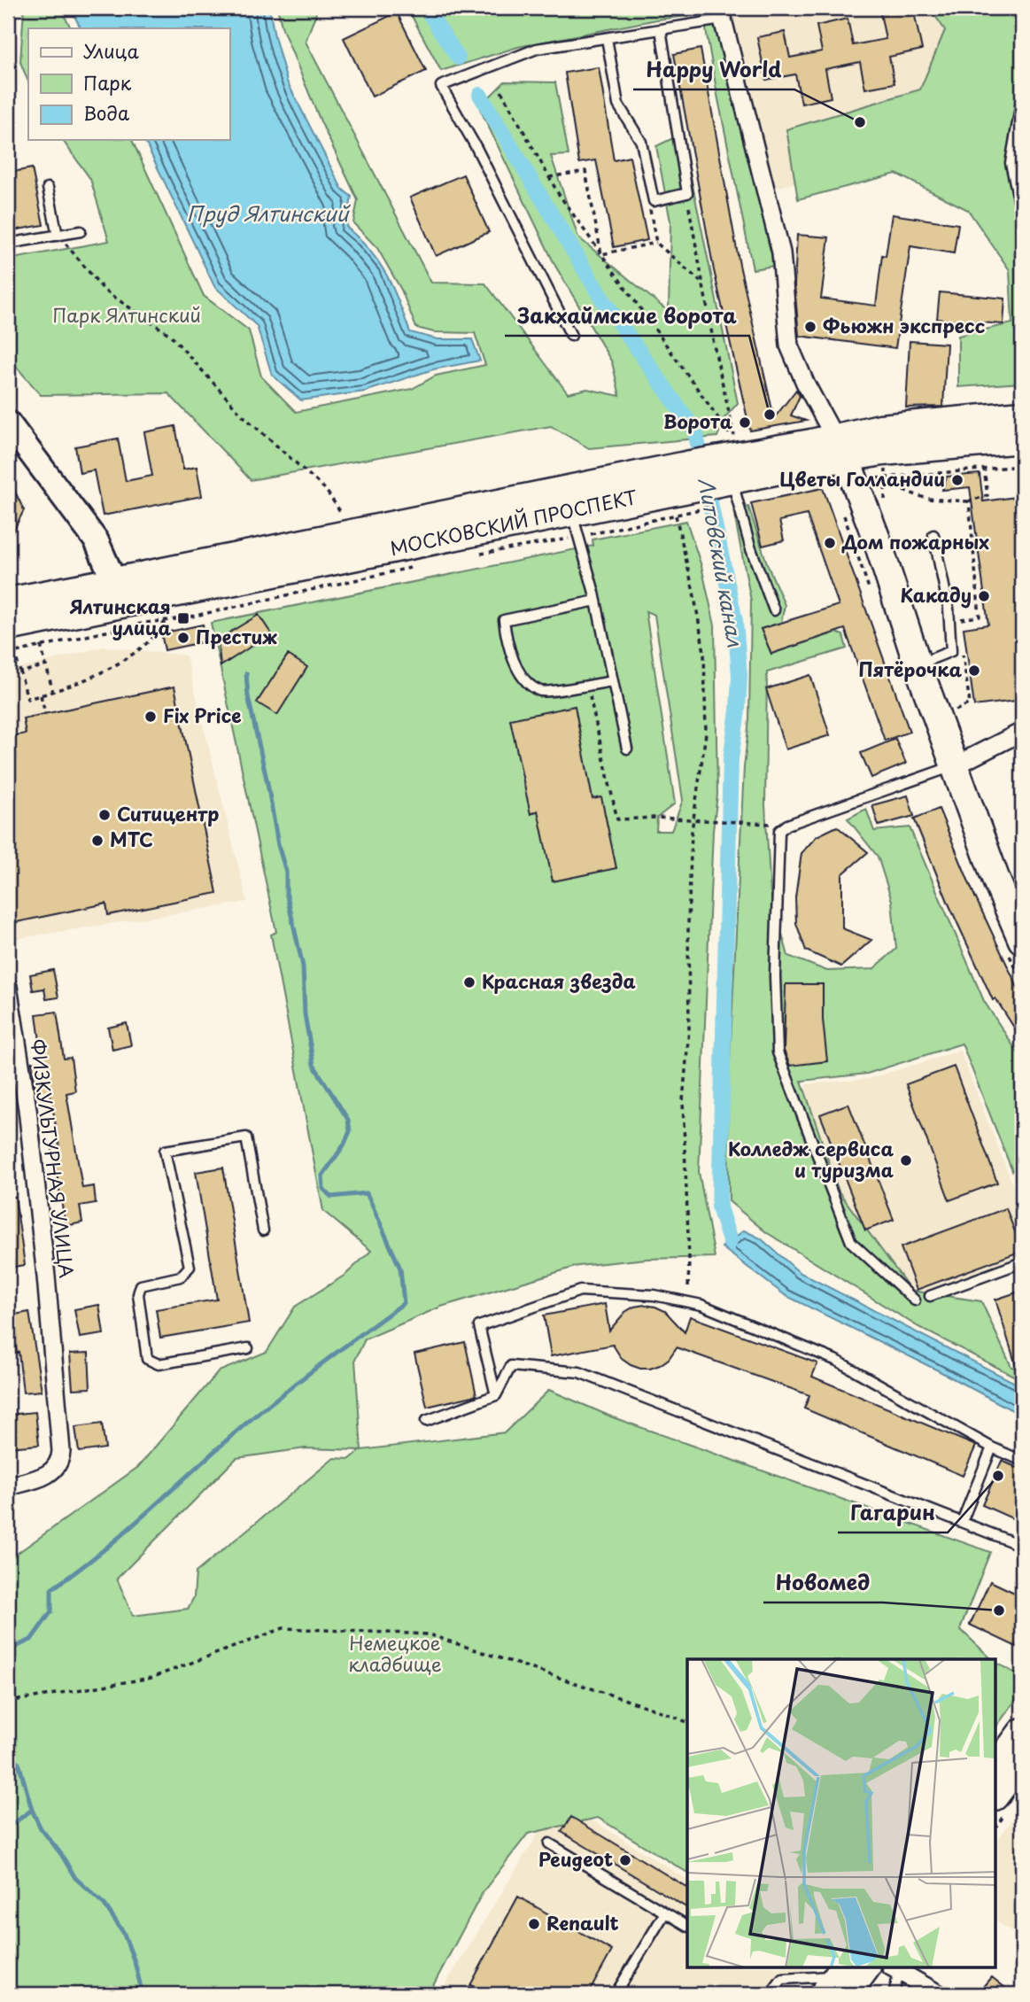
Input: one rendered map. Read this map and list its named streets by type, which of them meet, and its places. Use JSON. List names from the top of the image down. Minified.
{"streets":{"main road":["МОСКОВСКИЙ ПРОСПЕКТ"],"street":["ФИЗКУЛЬТУРНАЯ УЛИЦА"]},"water":["Пруд Ялтинский","Литовский канал"],"parks":["Парк Ялтинский","Немецкое кладбище"],"places":{"other":["Happy World","Фьюжн экспресс","Закхаймские ворота","Ворота","Цветы Голландии","Дом пожарных","Какаду","Престиж","Пятёрочка","Fix Price","Ситицентр","МТС","Красная звезда","Колледж сервиса и туризма","Гагарин","Новомед","Peugeot","Renault"],"transit":["Ялтинская улица"]},"legend":["Улица","Парк","Вода"]}
